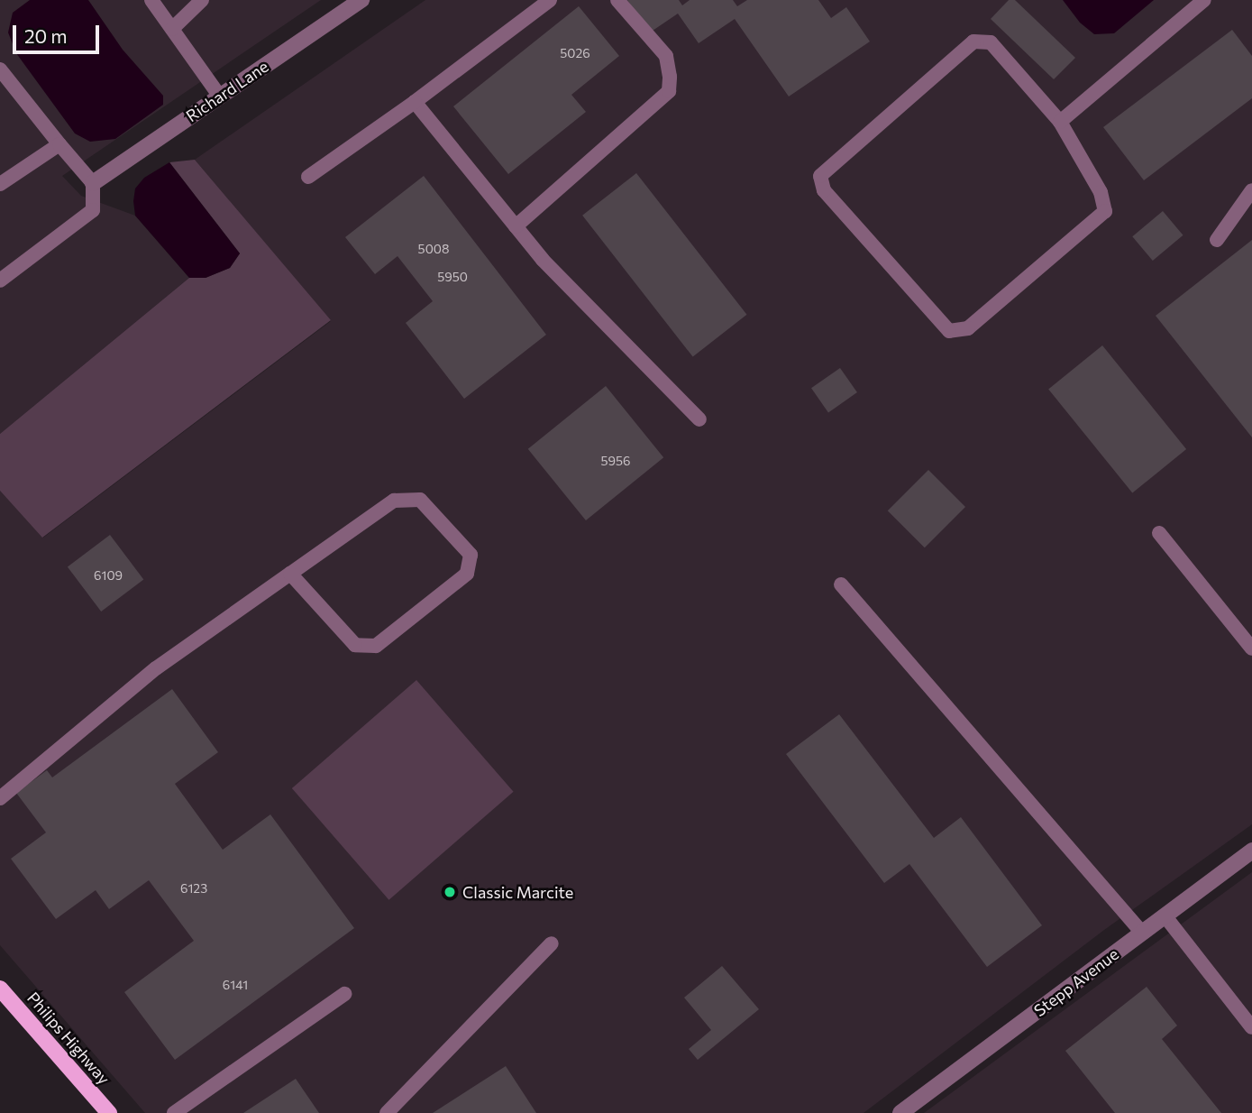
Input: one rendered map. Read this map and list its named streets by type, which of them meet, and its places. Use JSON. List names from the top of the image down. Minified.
{"streets":{"main road":["Philips Highway"],"street":["Richard Lane","Stepp Avenue"]},"places":["Classic Marcite"],"house_numbers":["5026","5008","5950","5956","6109","6123","6141"],"scale_bar":"20 m"}
